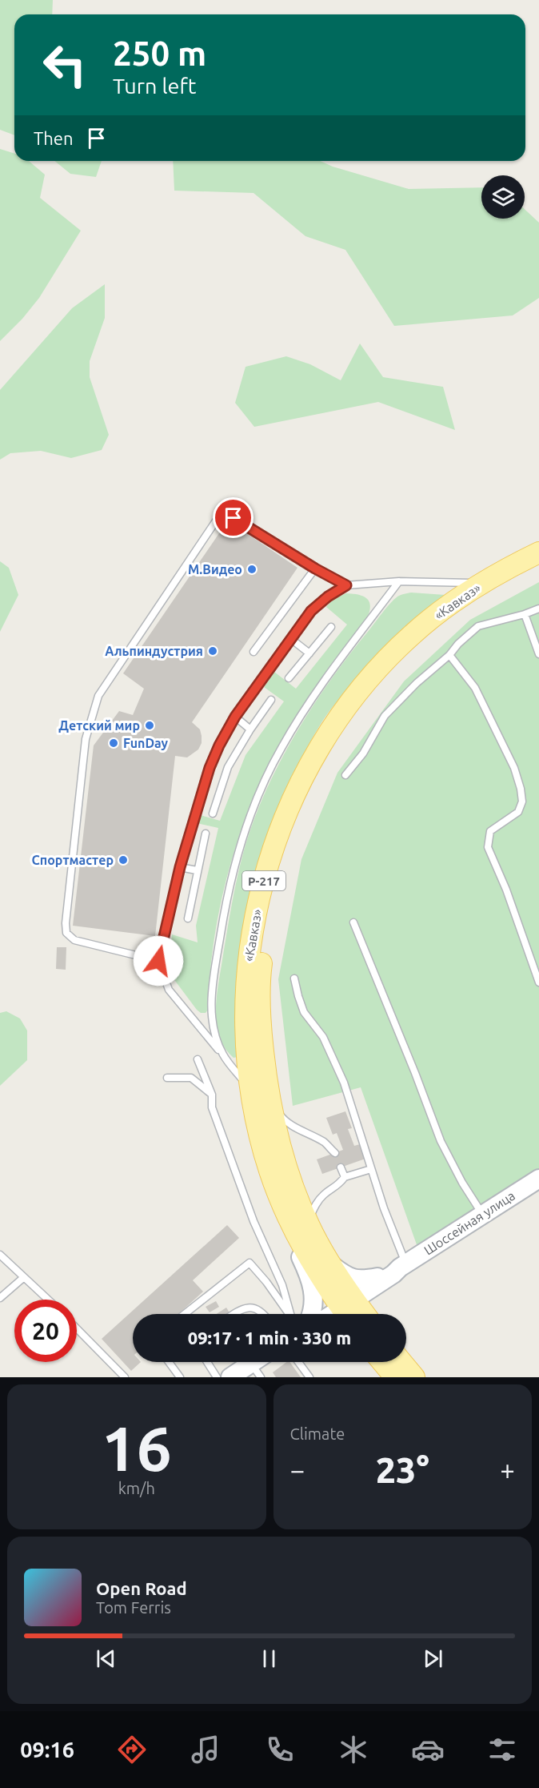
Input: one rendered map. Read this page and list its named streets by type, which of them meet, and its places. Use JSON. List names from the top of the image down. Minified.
{"streets":{"main road":["«Кавказ»","Р-217","Шоссейная улица"]},"crossings":[["«Кавказ»","Шоссейная улица"]],"places":["М.Видео","Альпиндустрия","Детский мир","FunDay","Спортмастер"],"page":{"turn":["250 m","Turn left"],"then":"Then","limit":"20","trip":"09:17 · 1 min · 330 m","tile":[["16","km/h"],"Climate"],"heat":["−","23°","+"],"song":["Open Road","Tom Ferris"],"tabs":"09:16"}}
